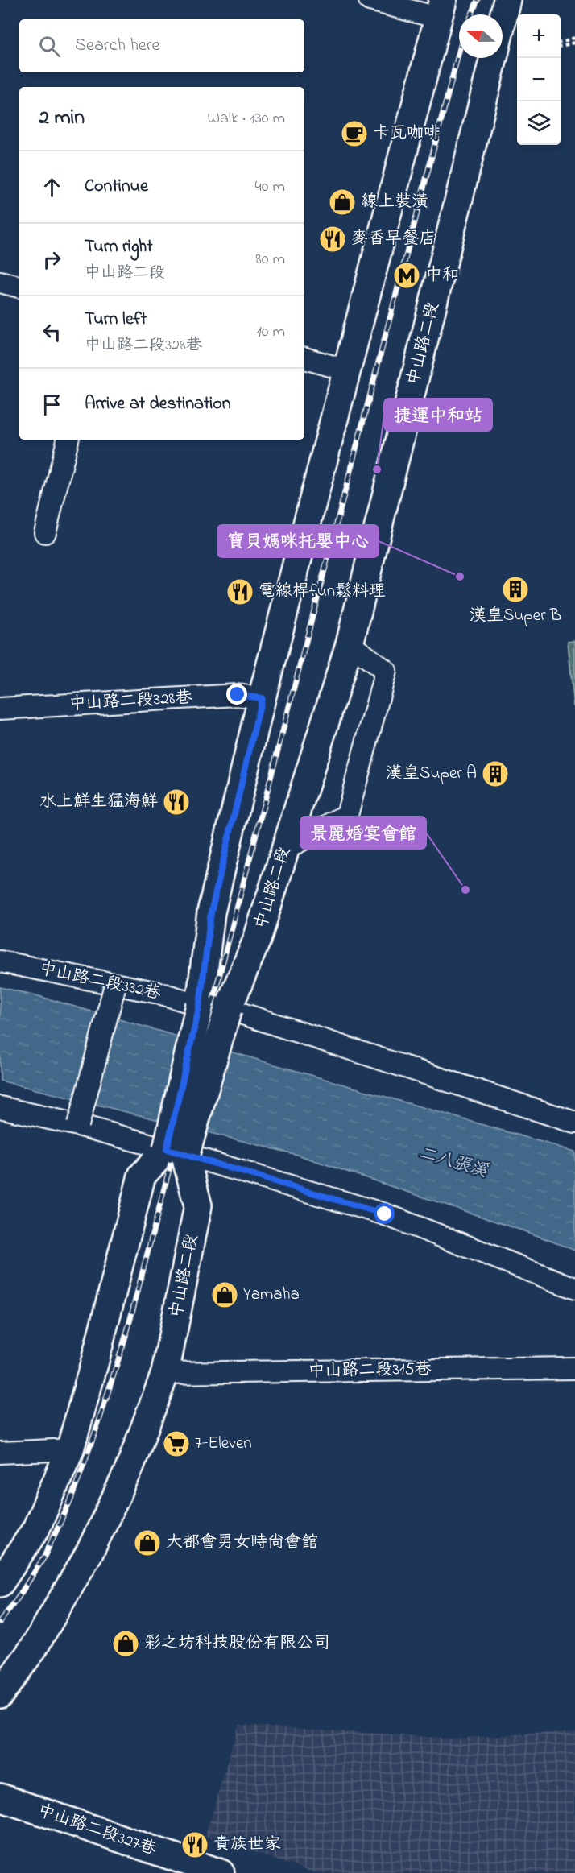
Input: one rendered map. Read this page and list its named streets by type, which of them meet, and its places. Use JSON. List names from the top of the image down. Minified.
{"streets":{"main road":["中山路二段","中山路二段327巷"],"lane":["中山路二段328巷","中山路二段332巷","中山路二段315巷"]},"crossings":[["中山路二段","中山路二段328巷"],["中山路二段","中山路二段332巷"],["中山路二段","中山路二段315巷"]],"water":["二八張溪"],"places":{"cafe":["卡瓦咖啡"],"shop":["線上裝潢","Yamaha","大都會男女時尚會館","彩之坊科技股份有限公司"],"restaurant":["麥香早餐店","電線桿fun鬆料理","水上鮮生猛海鮮","貴族世家"],"metro station":["中和"],"other":["捷運中和站","寶貝媽咪托嬰中心","景麗婚宴會館"],"building":["漢皇Super B","漢皇Super A"],"supermarket":["7-Eleven"]},"north":"left","page":{"map_buttons":["+","−"],"search":"Search here","heading":["2 min","Walk · 130 m"],"list":[["Continue","40 m"],["Turn right","中山路二段","80 m"],["Turn left","中山路二段328巷","10 m"],"Arrive at destination"]}}
